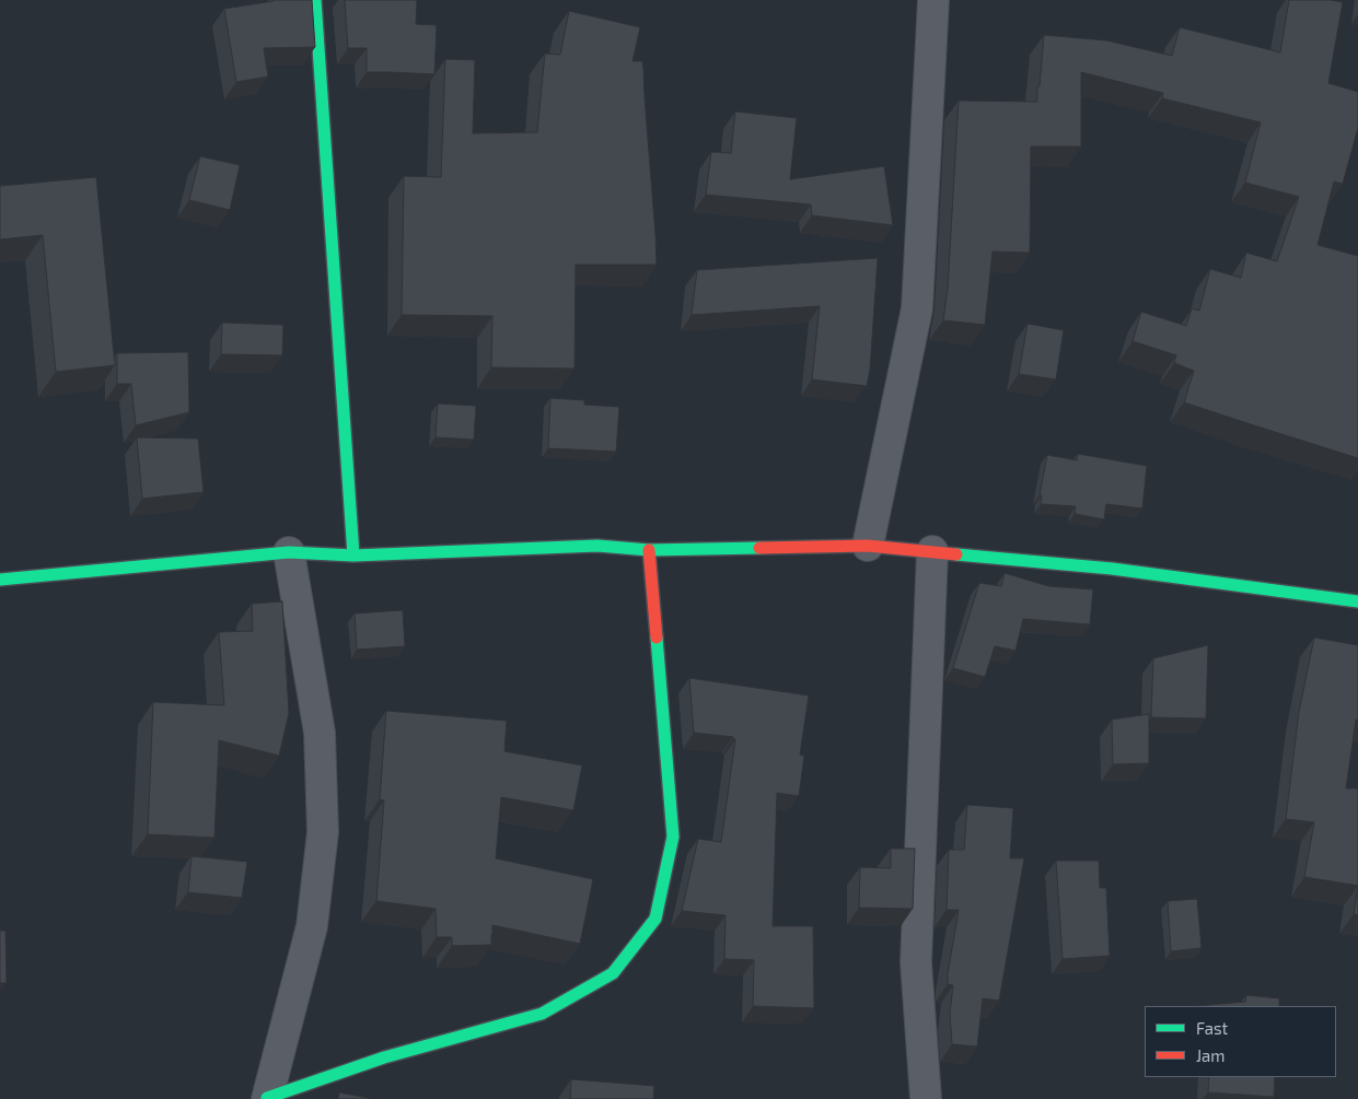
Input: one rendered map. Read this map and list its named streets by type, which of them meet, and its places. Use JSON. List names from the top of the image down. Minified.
{"legend":["Fast","Jam"]}
